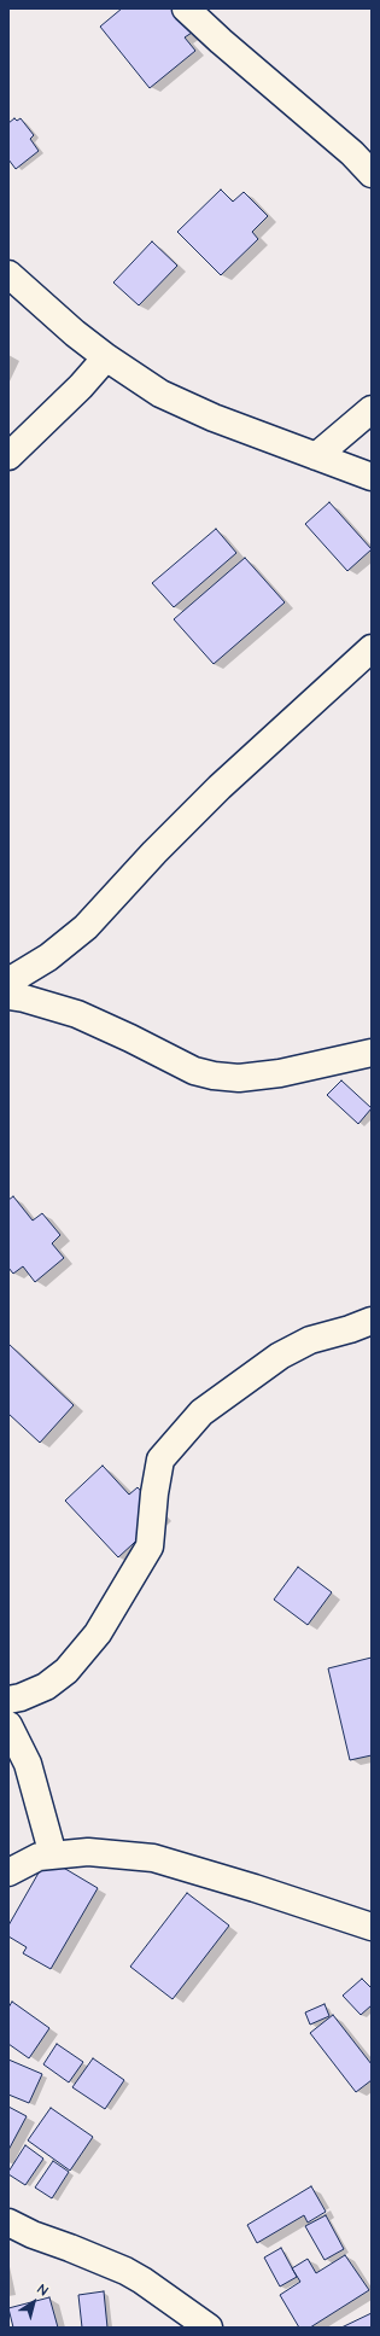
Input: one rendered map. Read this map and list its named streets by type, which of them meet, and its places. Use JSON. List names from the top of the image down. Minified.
{"north":"top right"}
